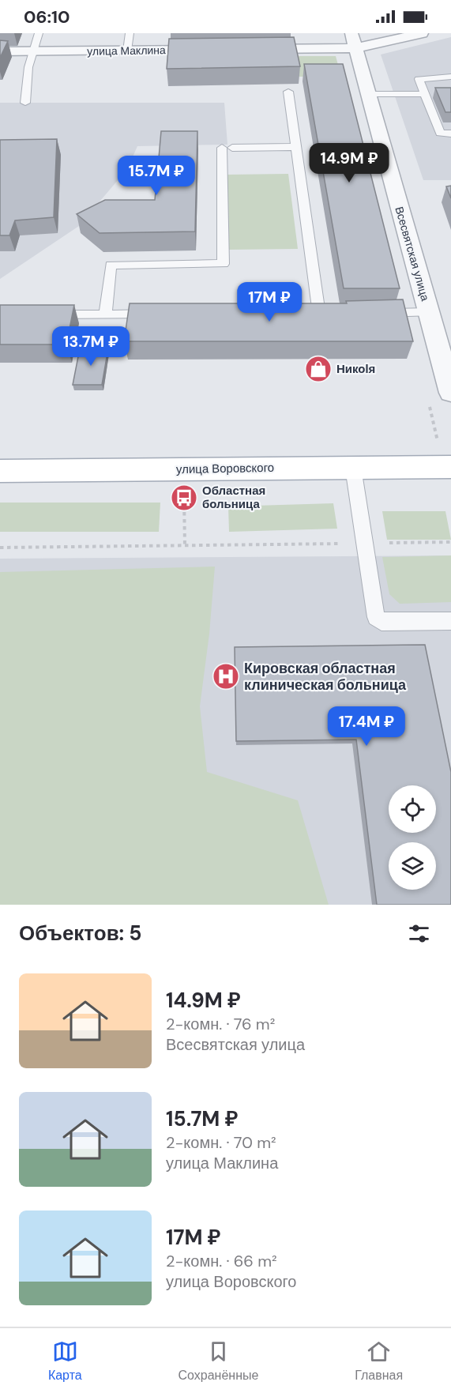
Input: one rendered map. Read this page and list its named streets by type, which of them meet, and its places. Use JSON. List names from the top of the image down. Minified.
{"streets":{"main road":["улица Воровского"],"street":["улица Маклина","Всесвятская улица"]},"places":{"shop":["Никоlя"],"bus stop":["Областная больница"],"hospital":["Кировская областная клиническая больница"]},"page":{"status":"06:10","price":["14.9M ₽","15.7M ₽","17M ₽","13.7M ₽","17.4M ₽"],"heading":"Объектов: 5","list":[{"name":"14.9M ₽","note":"2-комн. · 76 m² · Всесвятская улица"},{"name":"15.7M ₽","note":"2-комн. · 70 m² · улица Маклина"},{"name":"17M ₽","note":"2-комн. · 66 m² · улица Воровского"}],"tabs":["Карта","Сохранённые","Главная"]}}
